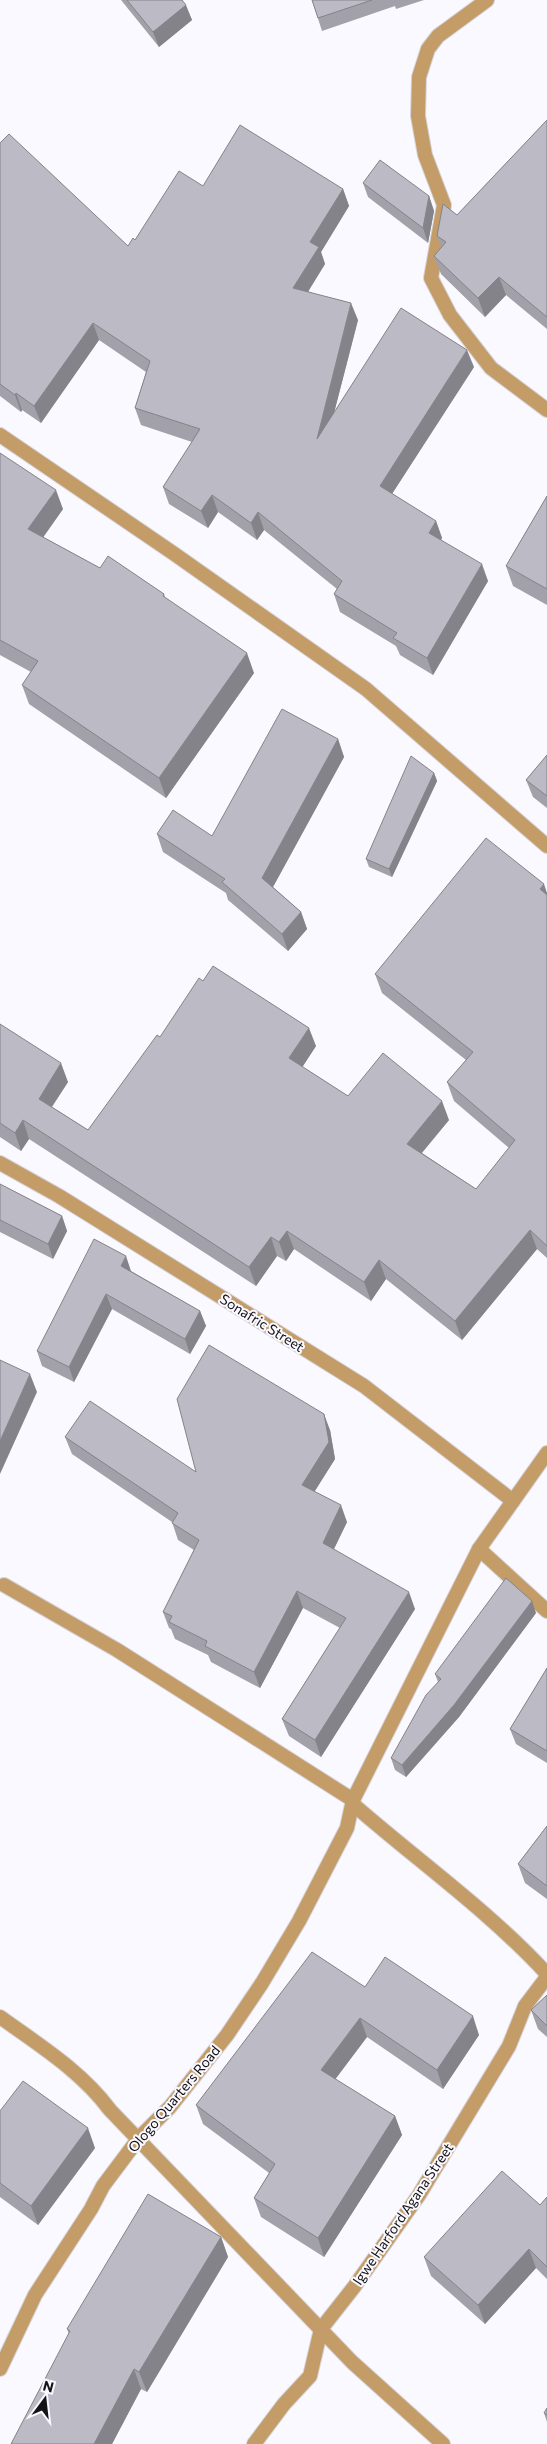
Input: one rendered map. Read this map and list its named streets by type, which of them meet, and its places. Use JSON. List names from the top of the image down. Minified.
{"streets":{"street":["Sonafric Street","Ologo Quarters Road","Igwe Harford Agana Street"]},"crossings":[["Sonafric Street","Ologo Quarters Road"]],"north":"top"}
